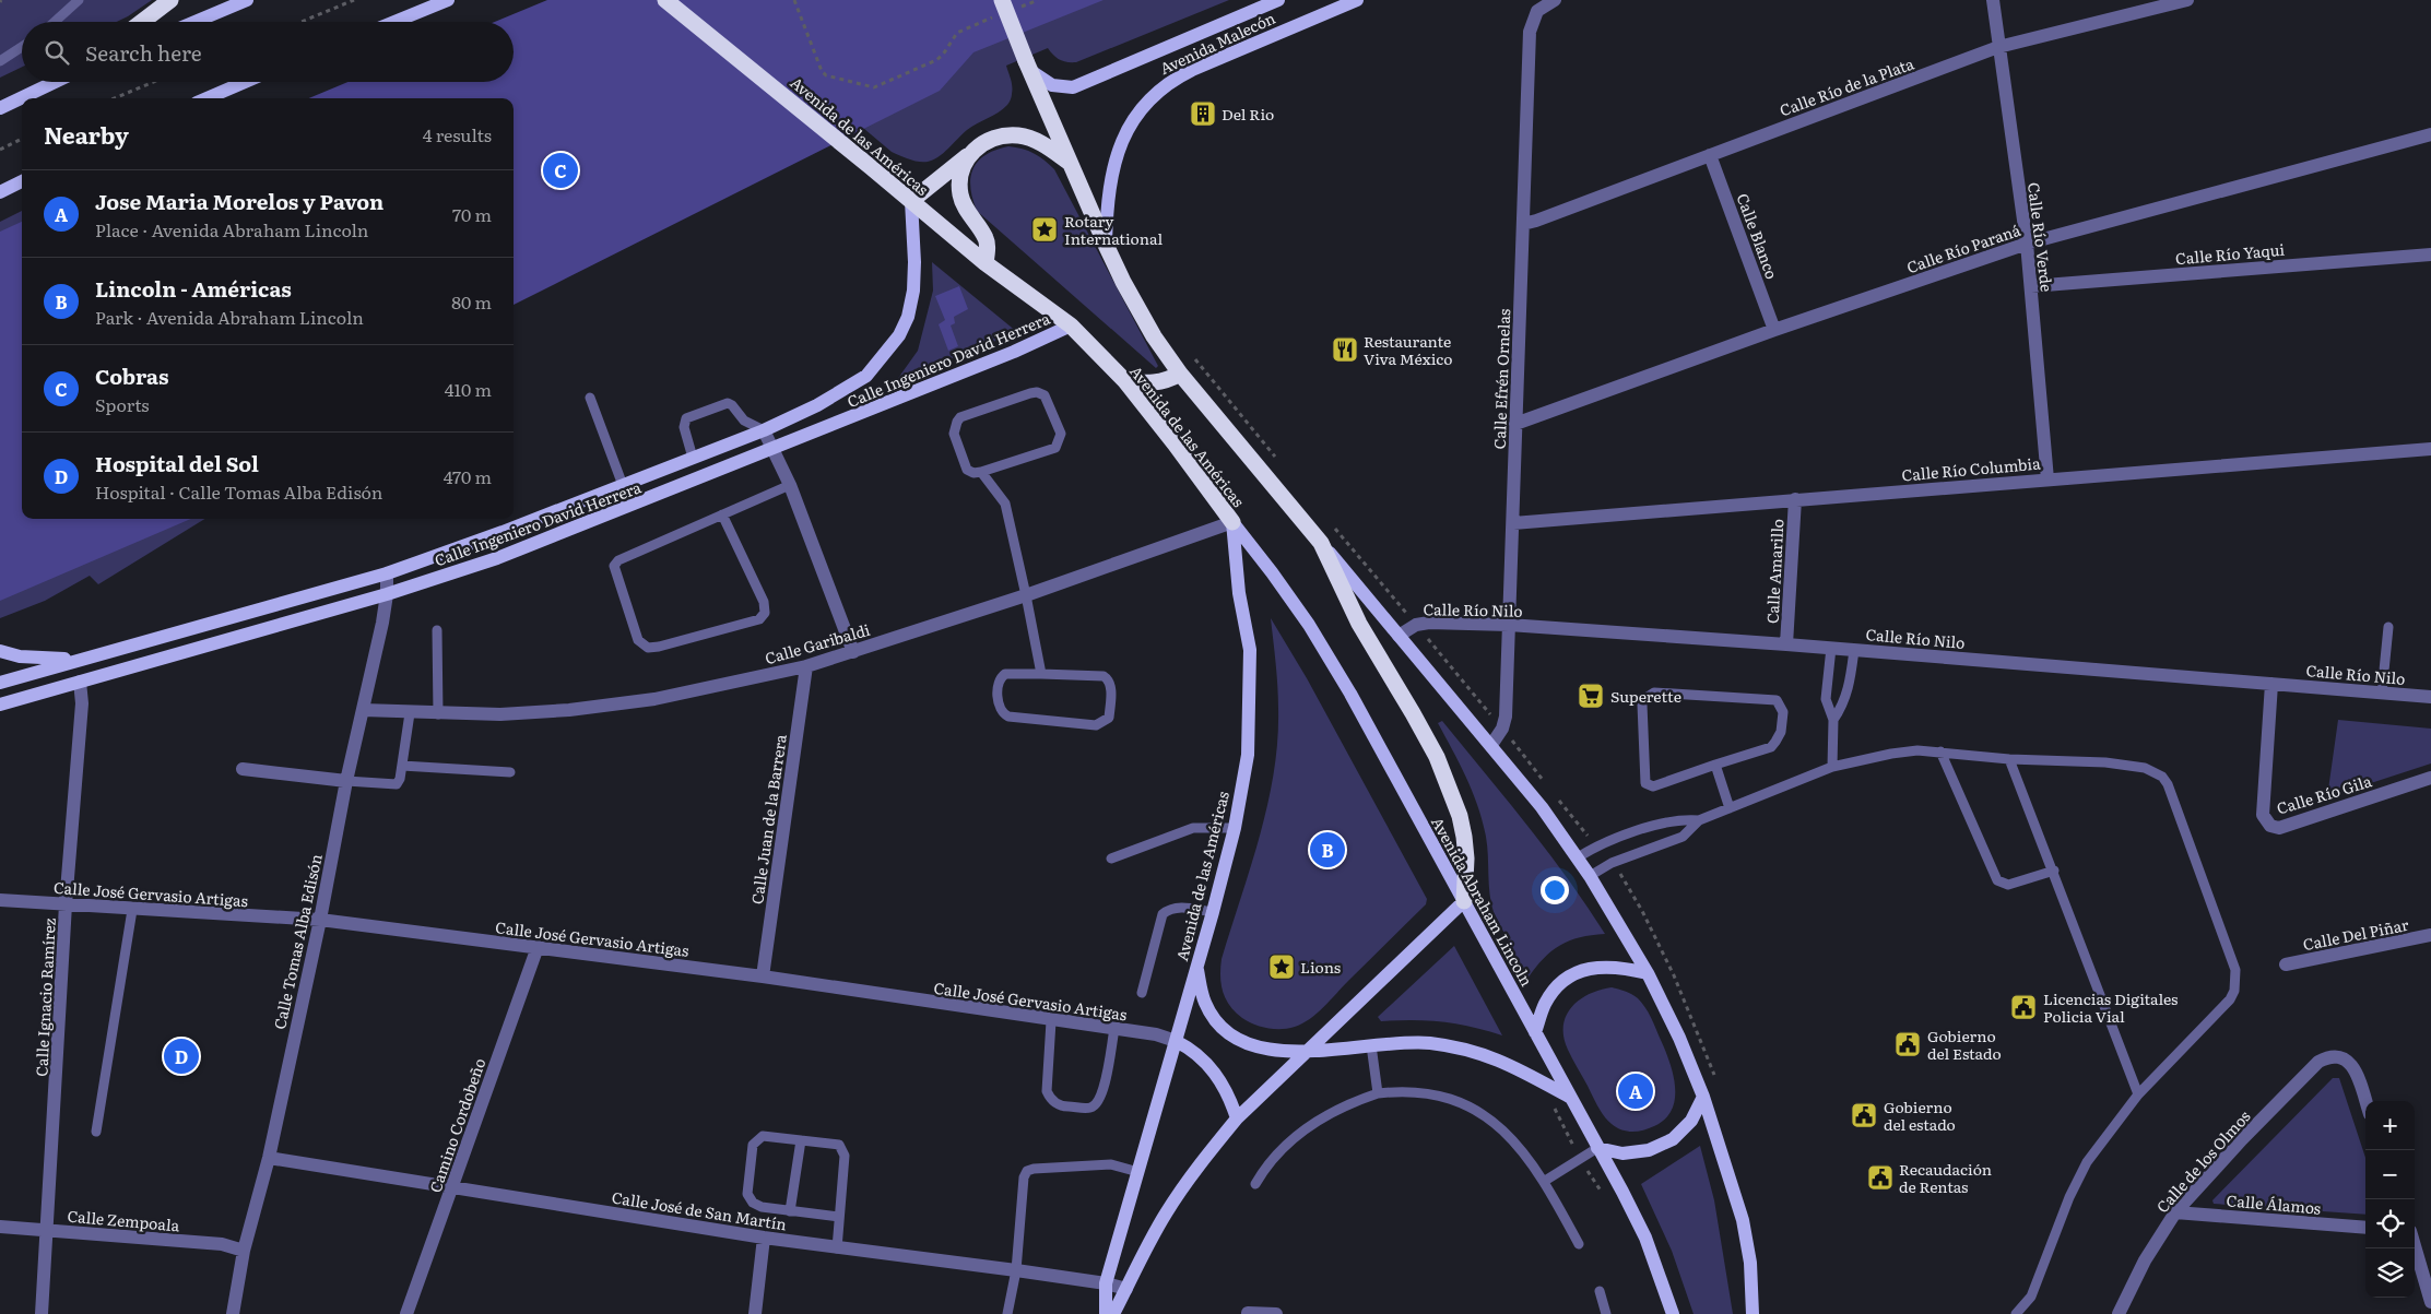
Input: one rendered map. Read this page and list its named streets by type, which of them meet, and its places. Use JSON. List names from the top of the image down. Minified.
{"streets":{"highway":["Avenida de las Américas"],"main road":["Avenida Malecón","Calle Ingeniero David Herrera","Avenida Abraham Lincoln"],"street":["Calle Río de la Plata","Calle Blanco","Calle Río Verde","Calle Río Paraná","Calle Río Yaqui","Calle Efrén Ornelas","Calle Río Columbia","Calle Amarillo","Calle Río Nilo","Calle Garibaldi","Calle Río Gila","Calle Juan de la Barrera","Calle José Gervasio Artigas","Calle Del Piñar","Calle Tomas Alba Edisón","Calle Ignacio Ramírez","Camino Cordobeño","Calle de los Olmos","Calle Álamos","Calle José de San Martín","Calle Zempoala"]},"crossings":[["Calle Río de la Plata","Calle Blanco"],["Calle Río de la Plata","Calle Río Verde"],["Calle Río de la Plata","Calle Efrén Ornelas"],["Avenida de las Américas","Calle Ingeniero David Herrera"],["Avenida de las Américas","Calle Garibaldi"],["Avenida de las Américas","Calle José Gervasio Artigas"],["Avenida de las Américas","Avenida Abraham Lincoln"],["Avenida de las Américas","Calle José de San Martín"],["Calle Blanco","Calle Río Paraná"],["Calle Río Verde","Calle Río Paraná"],["Calle Río Verde","Calle Río Yaqui"],["Calle Río Verde","Calle Río Columbia"],["Calle Río Paraná","Calle Efrén Ornelas"],["Calle Ingeniero David Herrera","Calle Tomas Alba Edisón"],["Calle Ingeniero David Herrera","Calle Ignacio Ramírez"],["Calle Efrén Ornelas","Calle Río Columbia"],["Calle Efrén Ornelas","Calle Río Nilo"],["Calle Río Columbia","Calle Amarillo"],["Calle Amarillo","Calle Río Nilo"],["Calle Río Nilo","Calle Río Gila"],["Calle Garibaldi","Calle Juan de la Barrera"],["Calle Garibaldi","Avenida Abraham Lincoln"],["Calle Garibaldi","Calle Tomas Alba Edisón"],["Calle Juan de la Barrera","Calle José Gervasio Artigas"],["Calle José Gervasio Artigas","Calle Tomas Alba Edisón"],["Calle José Gervasio Artigas","Calle Ignacio Ramírez"],["Calle José Gervasio Artigas","Camino Cordobeño"],["Calle Tomas Alba Edisón","Calle José de San Martín"],["Calle Tomas Alba Edisón","Calle Zempoala"],["Calle Ignacio Ramírez","Calle Zempoala"],["Camino Cordobeño","Calle José de San Martín"],["Calle de los Olmos","Calle Álamos"]],"places":{"building":["Del Rio"],"place":["Rotary International","Lions"],"restaurant":["Restaurante Viva México"],"supermarket":["Superette"],"public building":["Licencias Digitales Policia Vial","Gobierno del Estado","Gobierno del estado","Recaudación de Rentas"]},"page":{"search":"Search here","heading":["Nearby","4 results"],"pins":["C","B","D","A"],"list":[{"mark":"A","name":"Jose Maria Morelos y Pavon","note":"Place · Avenida Abraham Lincoln","value":"70 m"},{"mark":"B","name":"Lincoln - Américas","note":"Park · Avenida Abraham Lincoln","value":"80 m"},{"mark":"C","name":"Cobras","note":"Sports","value":"410 m"},{"mark":"D","name":"Hospital del Sol","note":"Hospital · Calle Tomas Alba Edisón","value":"470 m"}],"map_buttons":["+","−"]}}
